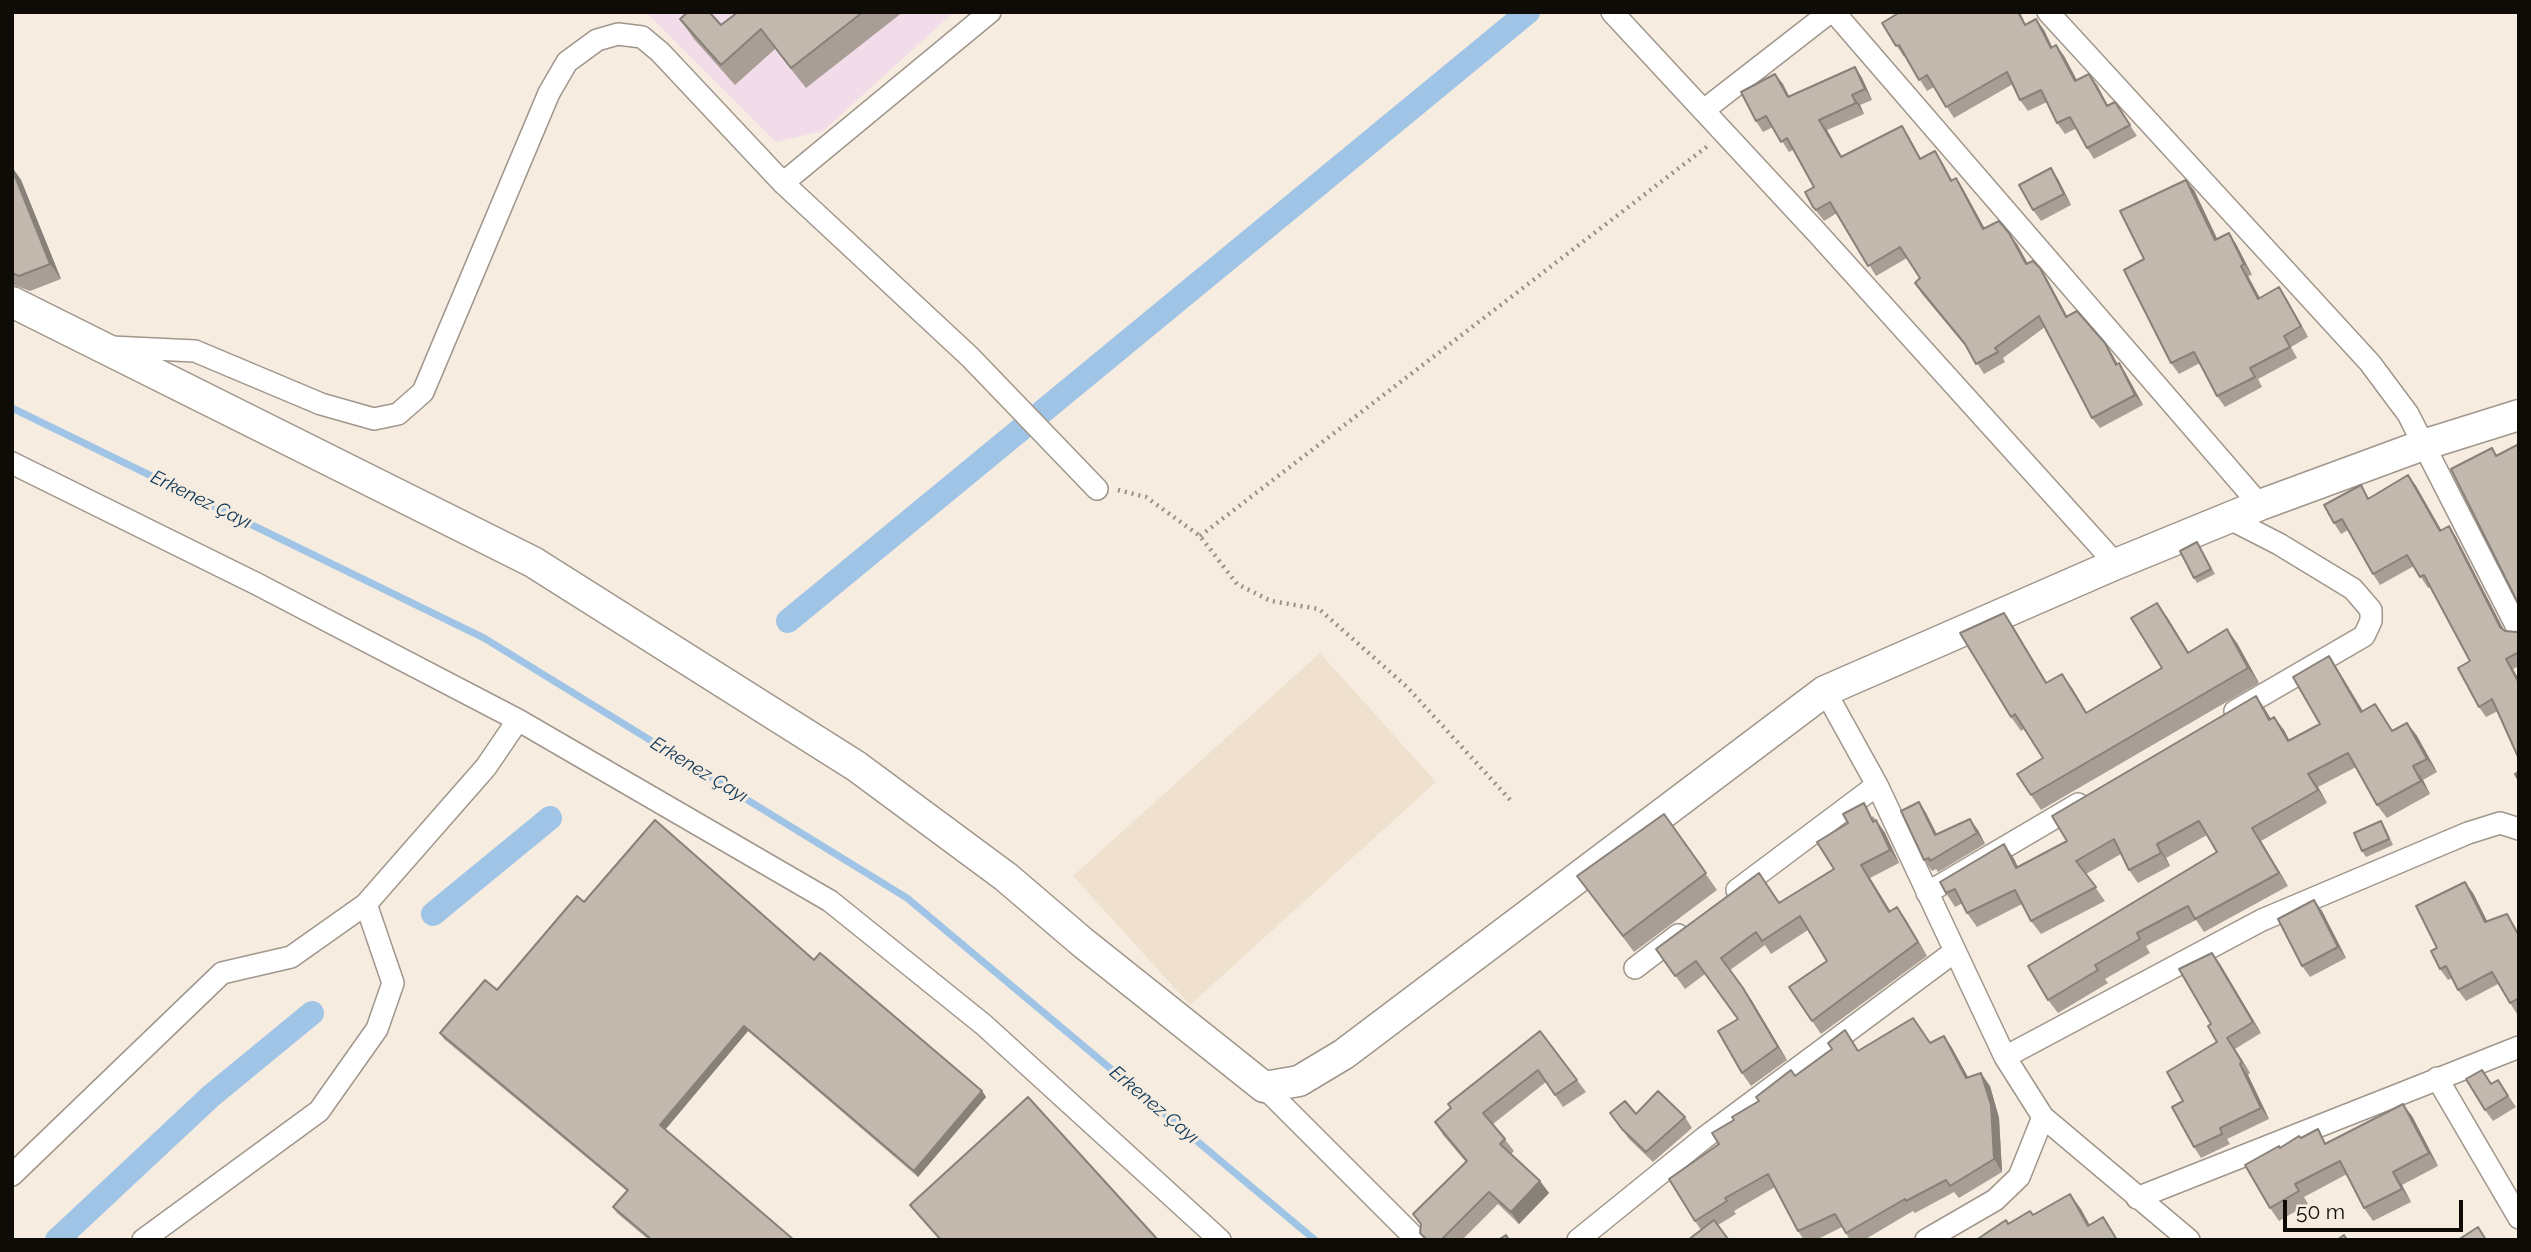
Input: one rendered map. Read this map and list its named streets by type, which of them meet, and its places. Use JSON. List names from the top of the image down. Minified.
{"water":["Erkenez Çayı"],"scale_bar":"50 m"}
